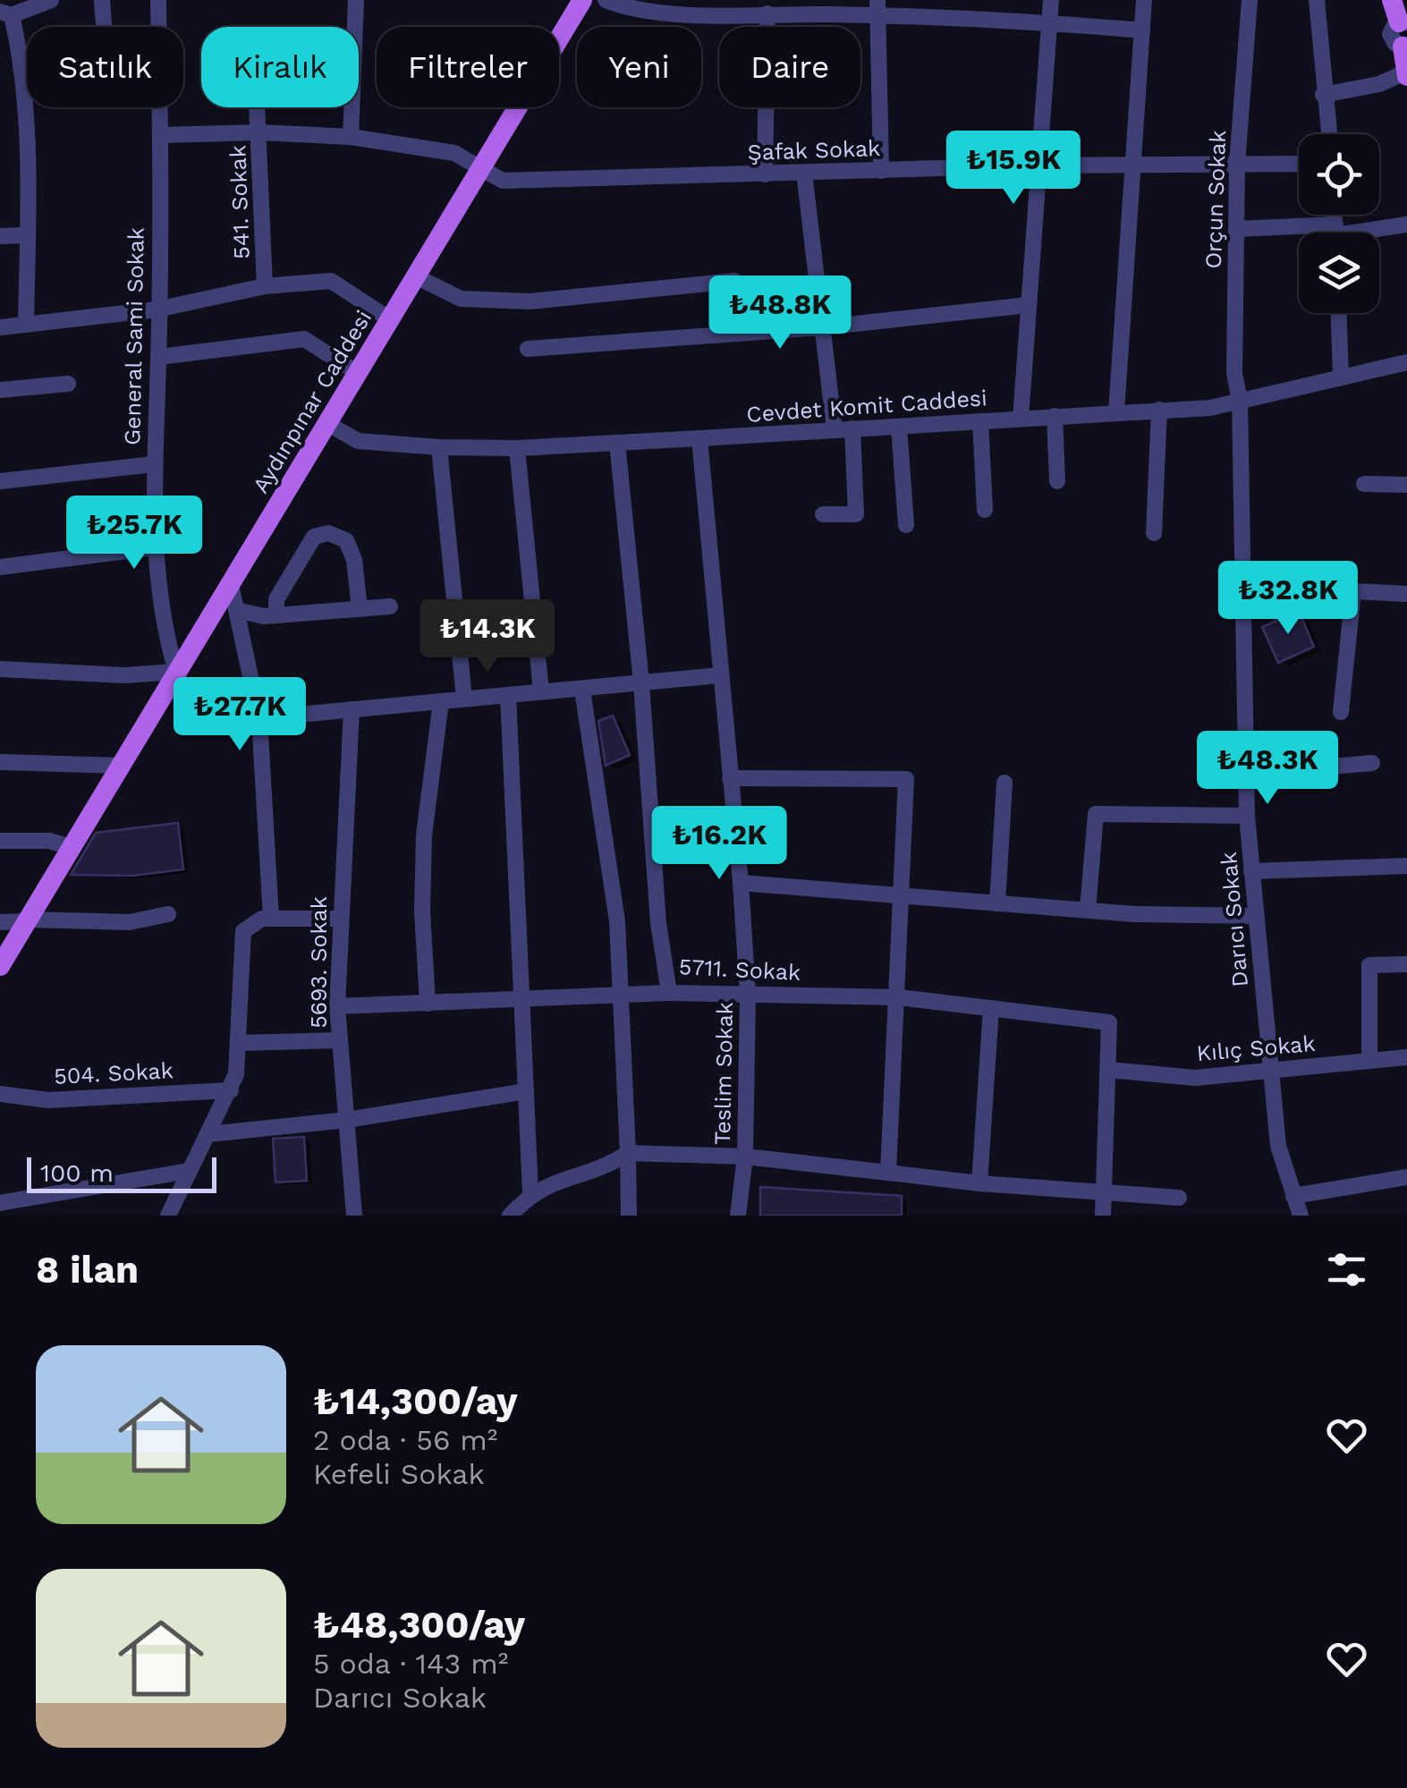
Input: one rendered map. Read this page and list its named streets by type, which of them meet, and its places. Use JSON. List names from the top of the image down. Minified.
{"streets":{"main road":["Aydınpınar Caddesi"],"street":["Şafak Sokak","Orçun Sokak","541. Sokak","General Sami Sokak","Cevdet Komit Caddesi","Darıcı Sokak","5693. Sokak","5711. Sokak","Kılıç Sokak","504. Sokak","Teslim Sokak"]},"crossings":[["Şafak Sokak","Orçun Sokak"],["Şafak Sokak","541. Sokak"],["Şafak Sokak","General Sami Sokak"],["Şafak Sokak","Aydınpınar Caddesi"],["Orçun Sokak","Cevdet Komit Caddesi"],["Orçun Sokak","Darıcı Sokak"],["General Sami Sokak","Aydınpınar Caddesi"],["Aydınpınar Caddesi","Cevdet Komit Caddesi"],["Cevdet Komit Caddesi","Darıcı Sokak"],["Cevdet Komit Caddesi","5711. Sokak"],["Cevdet Komit Caddesi","Teslim Sokak"],["Darıcı Sokak","Kılıç Sokak"],["5711. Sokak","Kılıç Sokak"],["5711. Sokak","Teslim Sokak"]],"scale_bar":"100 m","page":{"chip":["Satılık","Kiralık","Filtreler","Yeni","Daire"],"price":["₺15.9K","₺48.8K","₺25.7K","₺32.8K","₺14.3K","₺27.7K","₺48.3K","₺16.2K"],"scale":"100 m","heading":"8 ilan","list":[{"name":"₺14,300/ay","note":"2 oda · 56 m² · Kefeli Sokak"},{"name":"₺48,300/ay","note":"5 oda · 143 m² · Darıcı Sokak"}]}}
